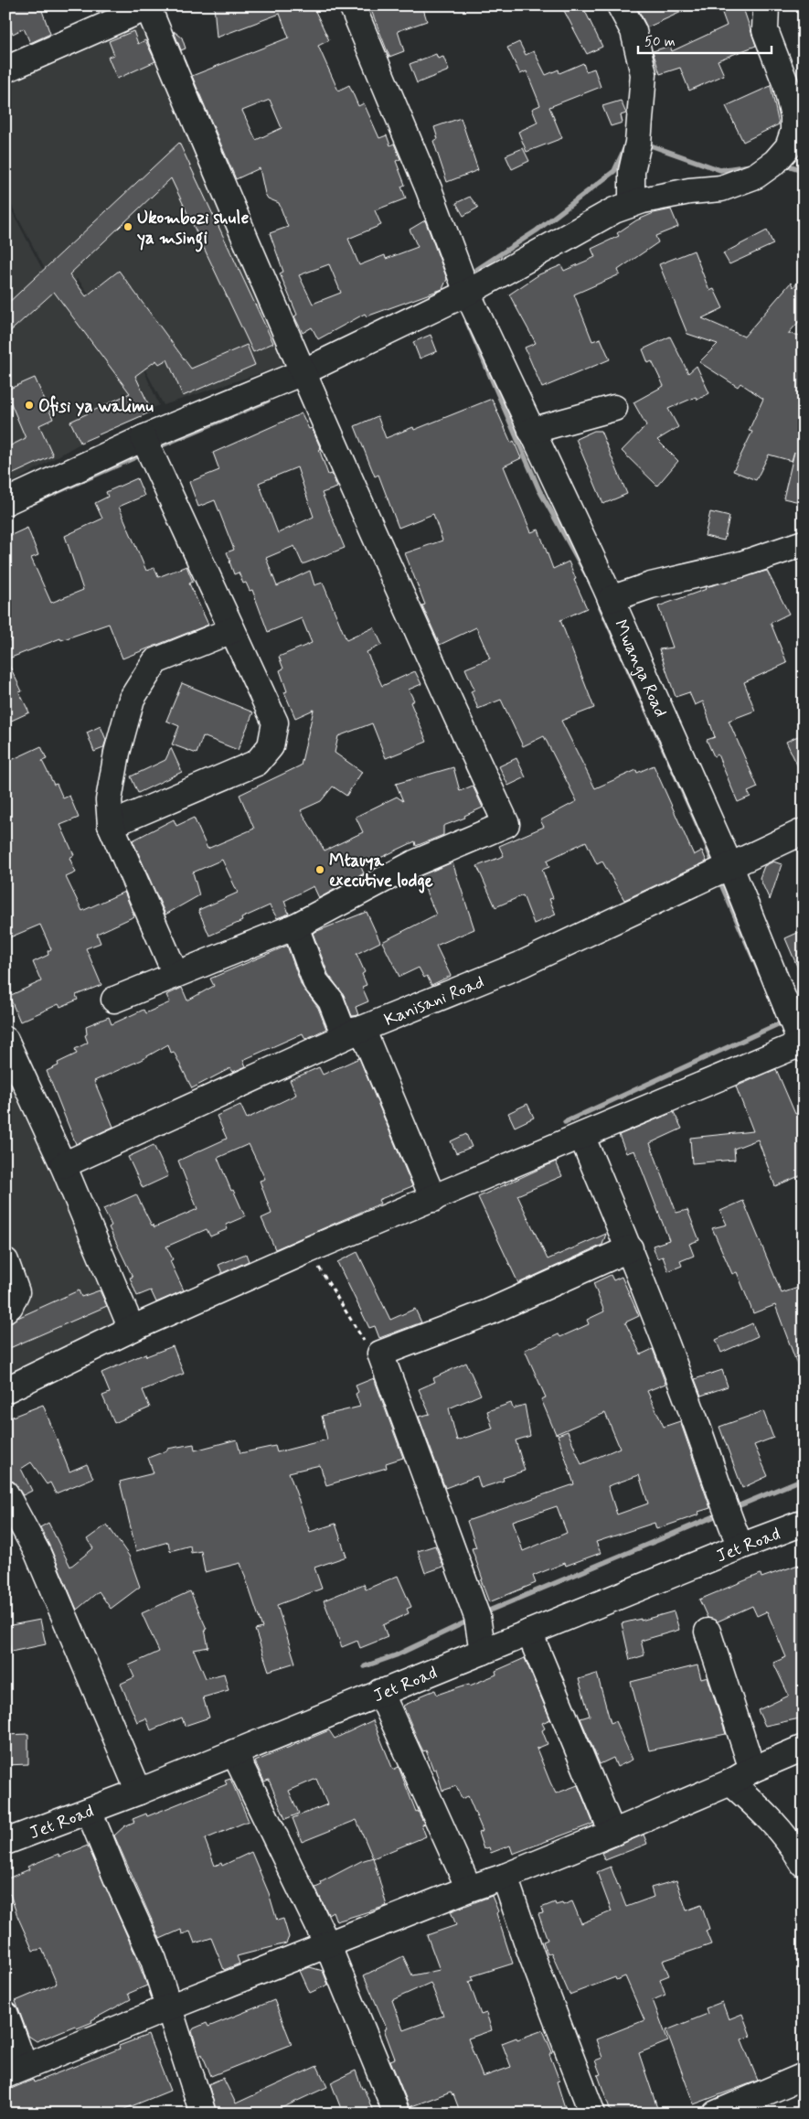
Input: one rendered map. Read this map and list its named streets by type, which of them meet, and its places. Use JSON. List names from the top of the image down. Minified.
{"streets":{"street":["Mwanga Road","Kanisani Road","Jet Road"]},"crossings":[["Mwanga Road","Kanisani Road"]],"places":["Ukombozi shule ya msingi","Ofisi ya walimu","Mtauya executive lodge"],"scale_bar":"50 m"}
